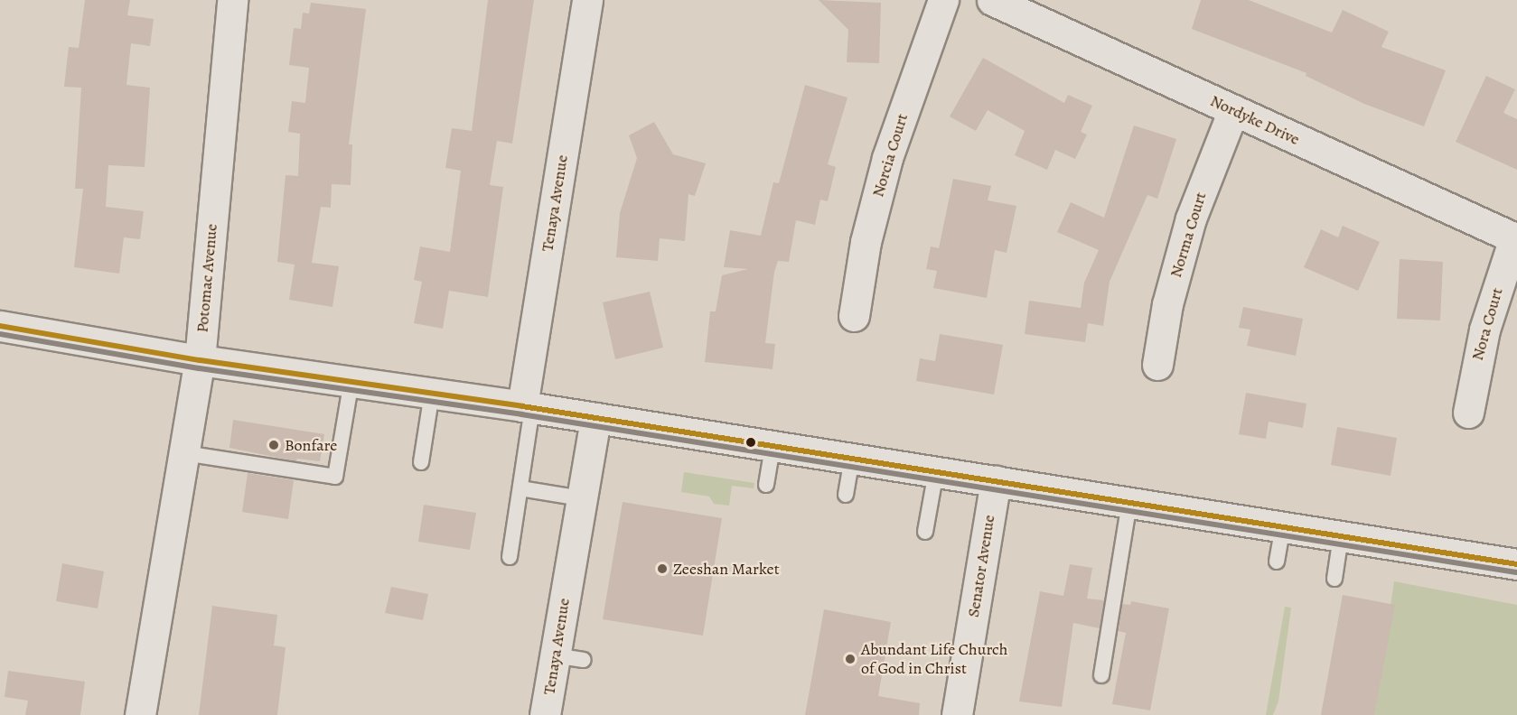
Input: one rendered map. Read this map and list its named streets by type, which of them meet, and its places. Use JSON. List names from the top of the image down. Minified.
{"streets":{"street":["Nordyke Drive","Norcia Court","Tenaya Avenue","Norma Court","Potomac Avenue","Nora Court","Senator Avenue"]},"crossings":[["Nordyke Drive","Norma Court"],["Nordyke Drive","Nora Court"]],"places":["Bonfare","Zeeshan Market","Abundant Life Church of God in Christ"]}
